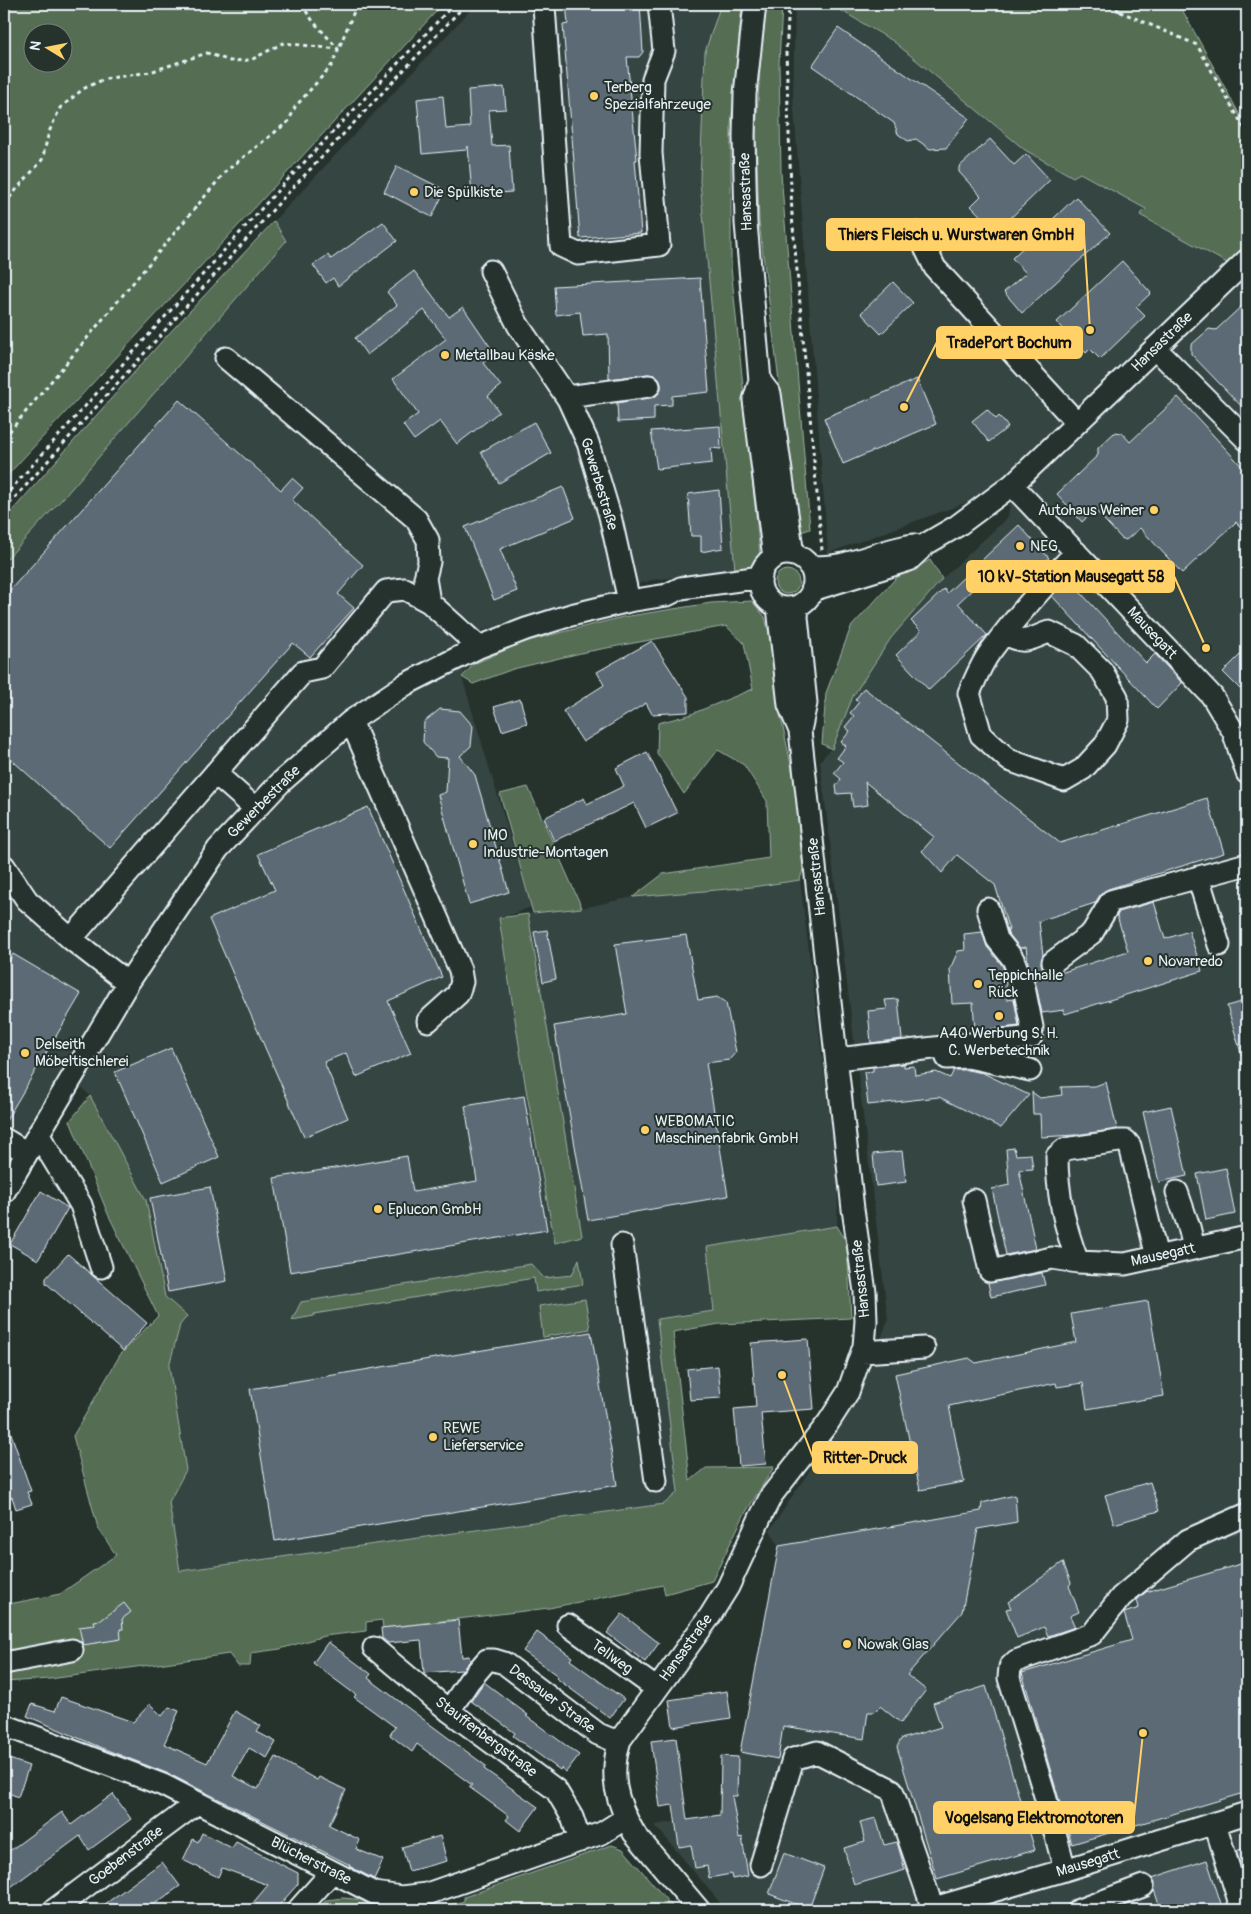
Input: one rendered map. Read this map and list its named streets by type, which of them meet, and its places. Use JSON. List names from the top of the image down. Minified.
{"streets":{"street":["Hansastraße","Gewerbestraße","Mausegatt","Tellweg","Dessauer Straße","Stauffenbergstraße","Goebenstraße","Blücherstraße"]},"crossings":[["Hansastraße","Gewerbestraße"],["Hansastraße","Mausegatt"],["Hansastraße","Tellweg"],["Hansastraße","Dessauer Straße"],["Hansastraße","Blücherstraße"],["Dessauer Straße","Stauffenbergstraße"],["Stauffenbergstraße","Blücherstraße"],["Goebenstraße","Blücherstraße"]],"places":["Terberg Spezialfahrzeuge","Die Spülkiste","Thiers Fleisch u. Wurstwaren GmbH","Metallbau Käske","TradePort Bochum","Autohaus Weiner","NEG","10 kV-Station Mausegatt 58","IMO Industrie-Montagen","Novarredo","Teppichhalle Rück","A40 Werbung S. H. C. Werbetechnik","Delseith Möbeltischlerei","WEBOMATIC Maschinenfabrik GmbH","Eplucon GmbH","Ritter-Druck","REWE Lieferservice","Nowak Glas","Vogelsang Elektromotoren"],"north":"left"}
